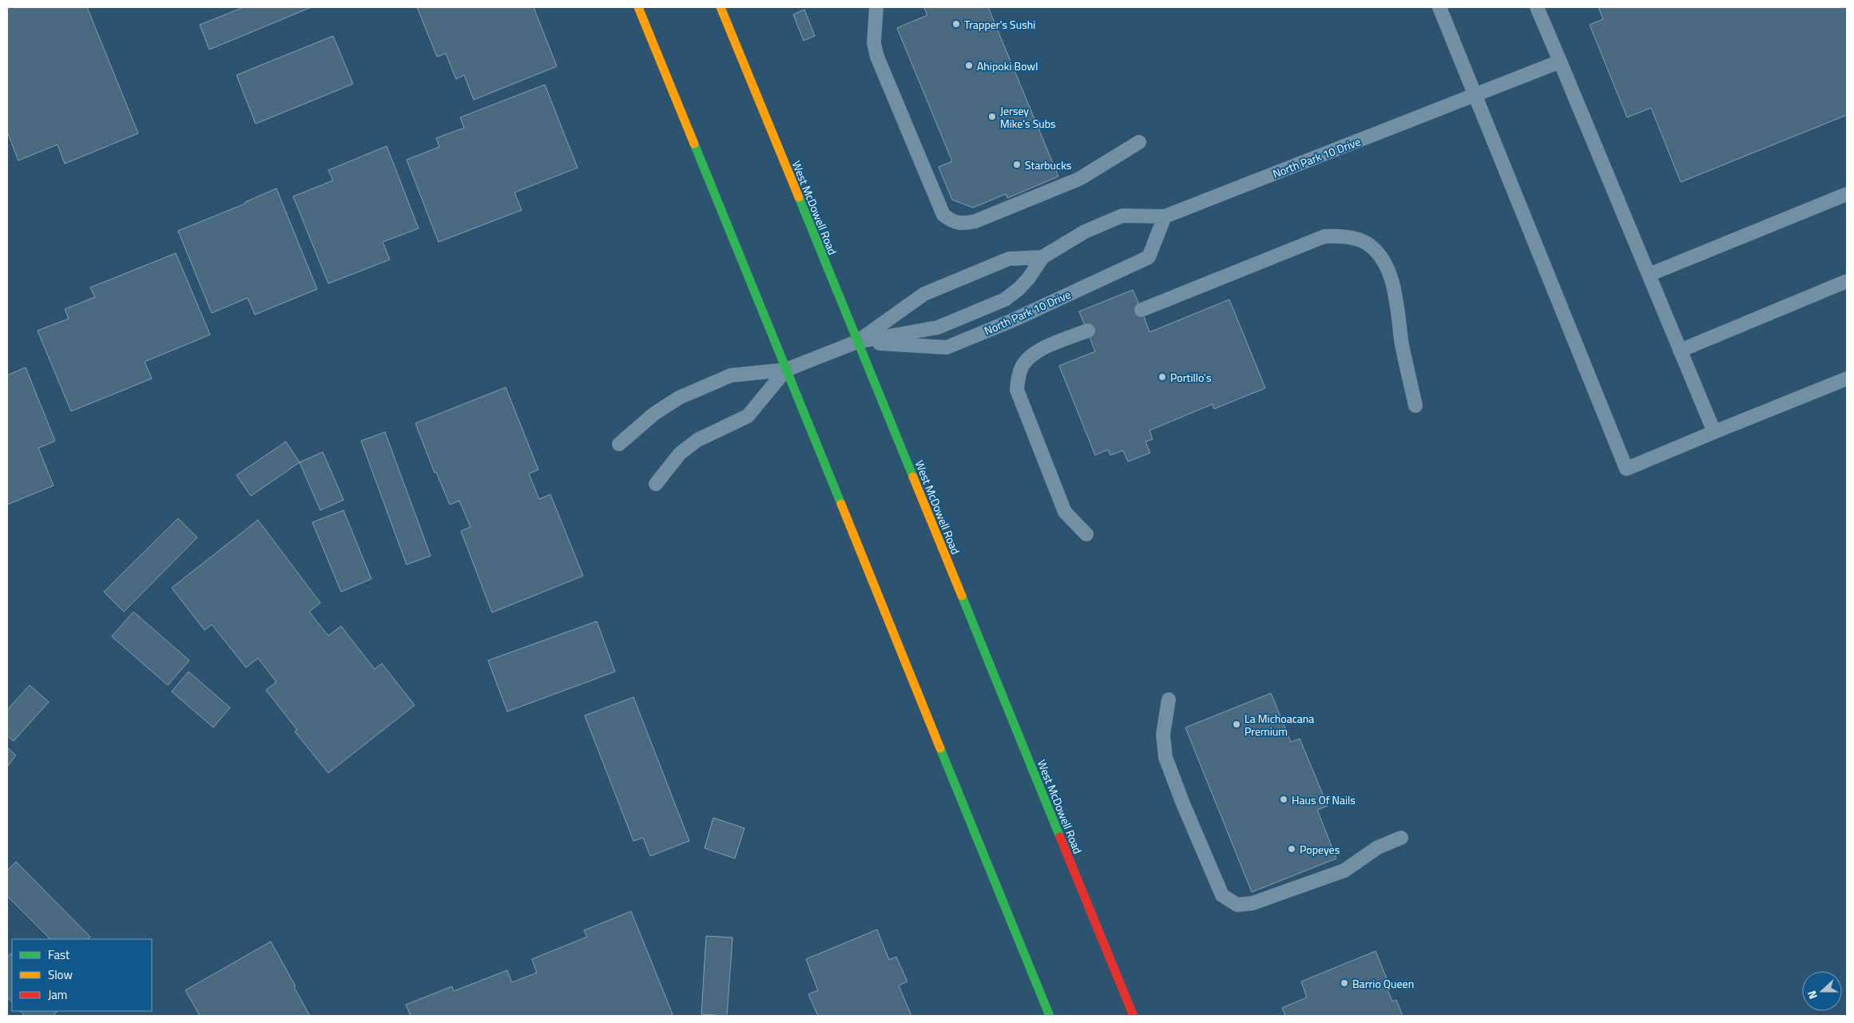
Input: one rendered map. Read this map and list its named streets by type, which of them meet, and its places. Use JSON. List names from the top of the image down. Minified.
{"streets":{"main road":["West McDowell Road"],"lane":["North Park 10 Drive"]},"crossings":[["North Park 10 Drive","West McDowell Road"]],"places":["Trapper's Sushi","Ahipoki Bowl","Jersey Mike's Subs","Starbucks","Portillo's","La Michoacana Premium","Haus Of Nails","Popeyes","Barrio Queen"],"legend":["Fast","Slow","Jam"],"north":"left"}
